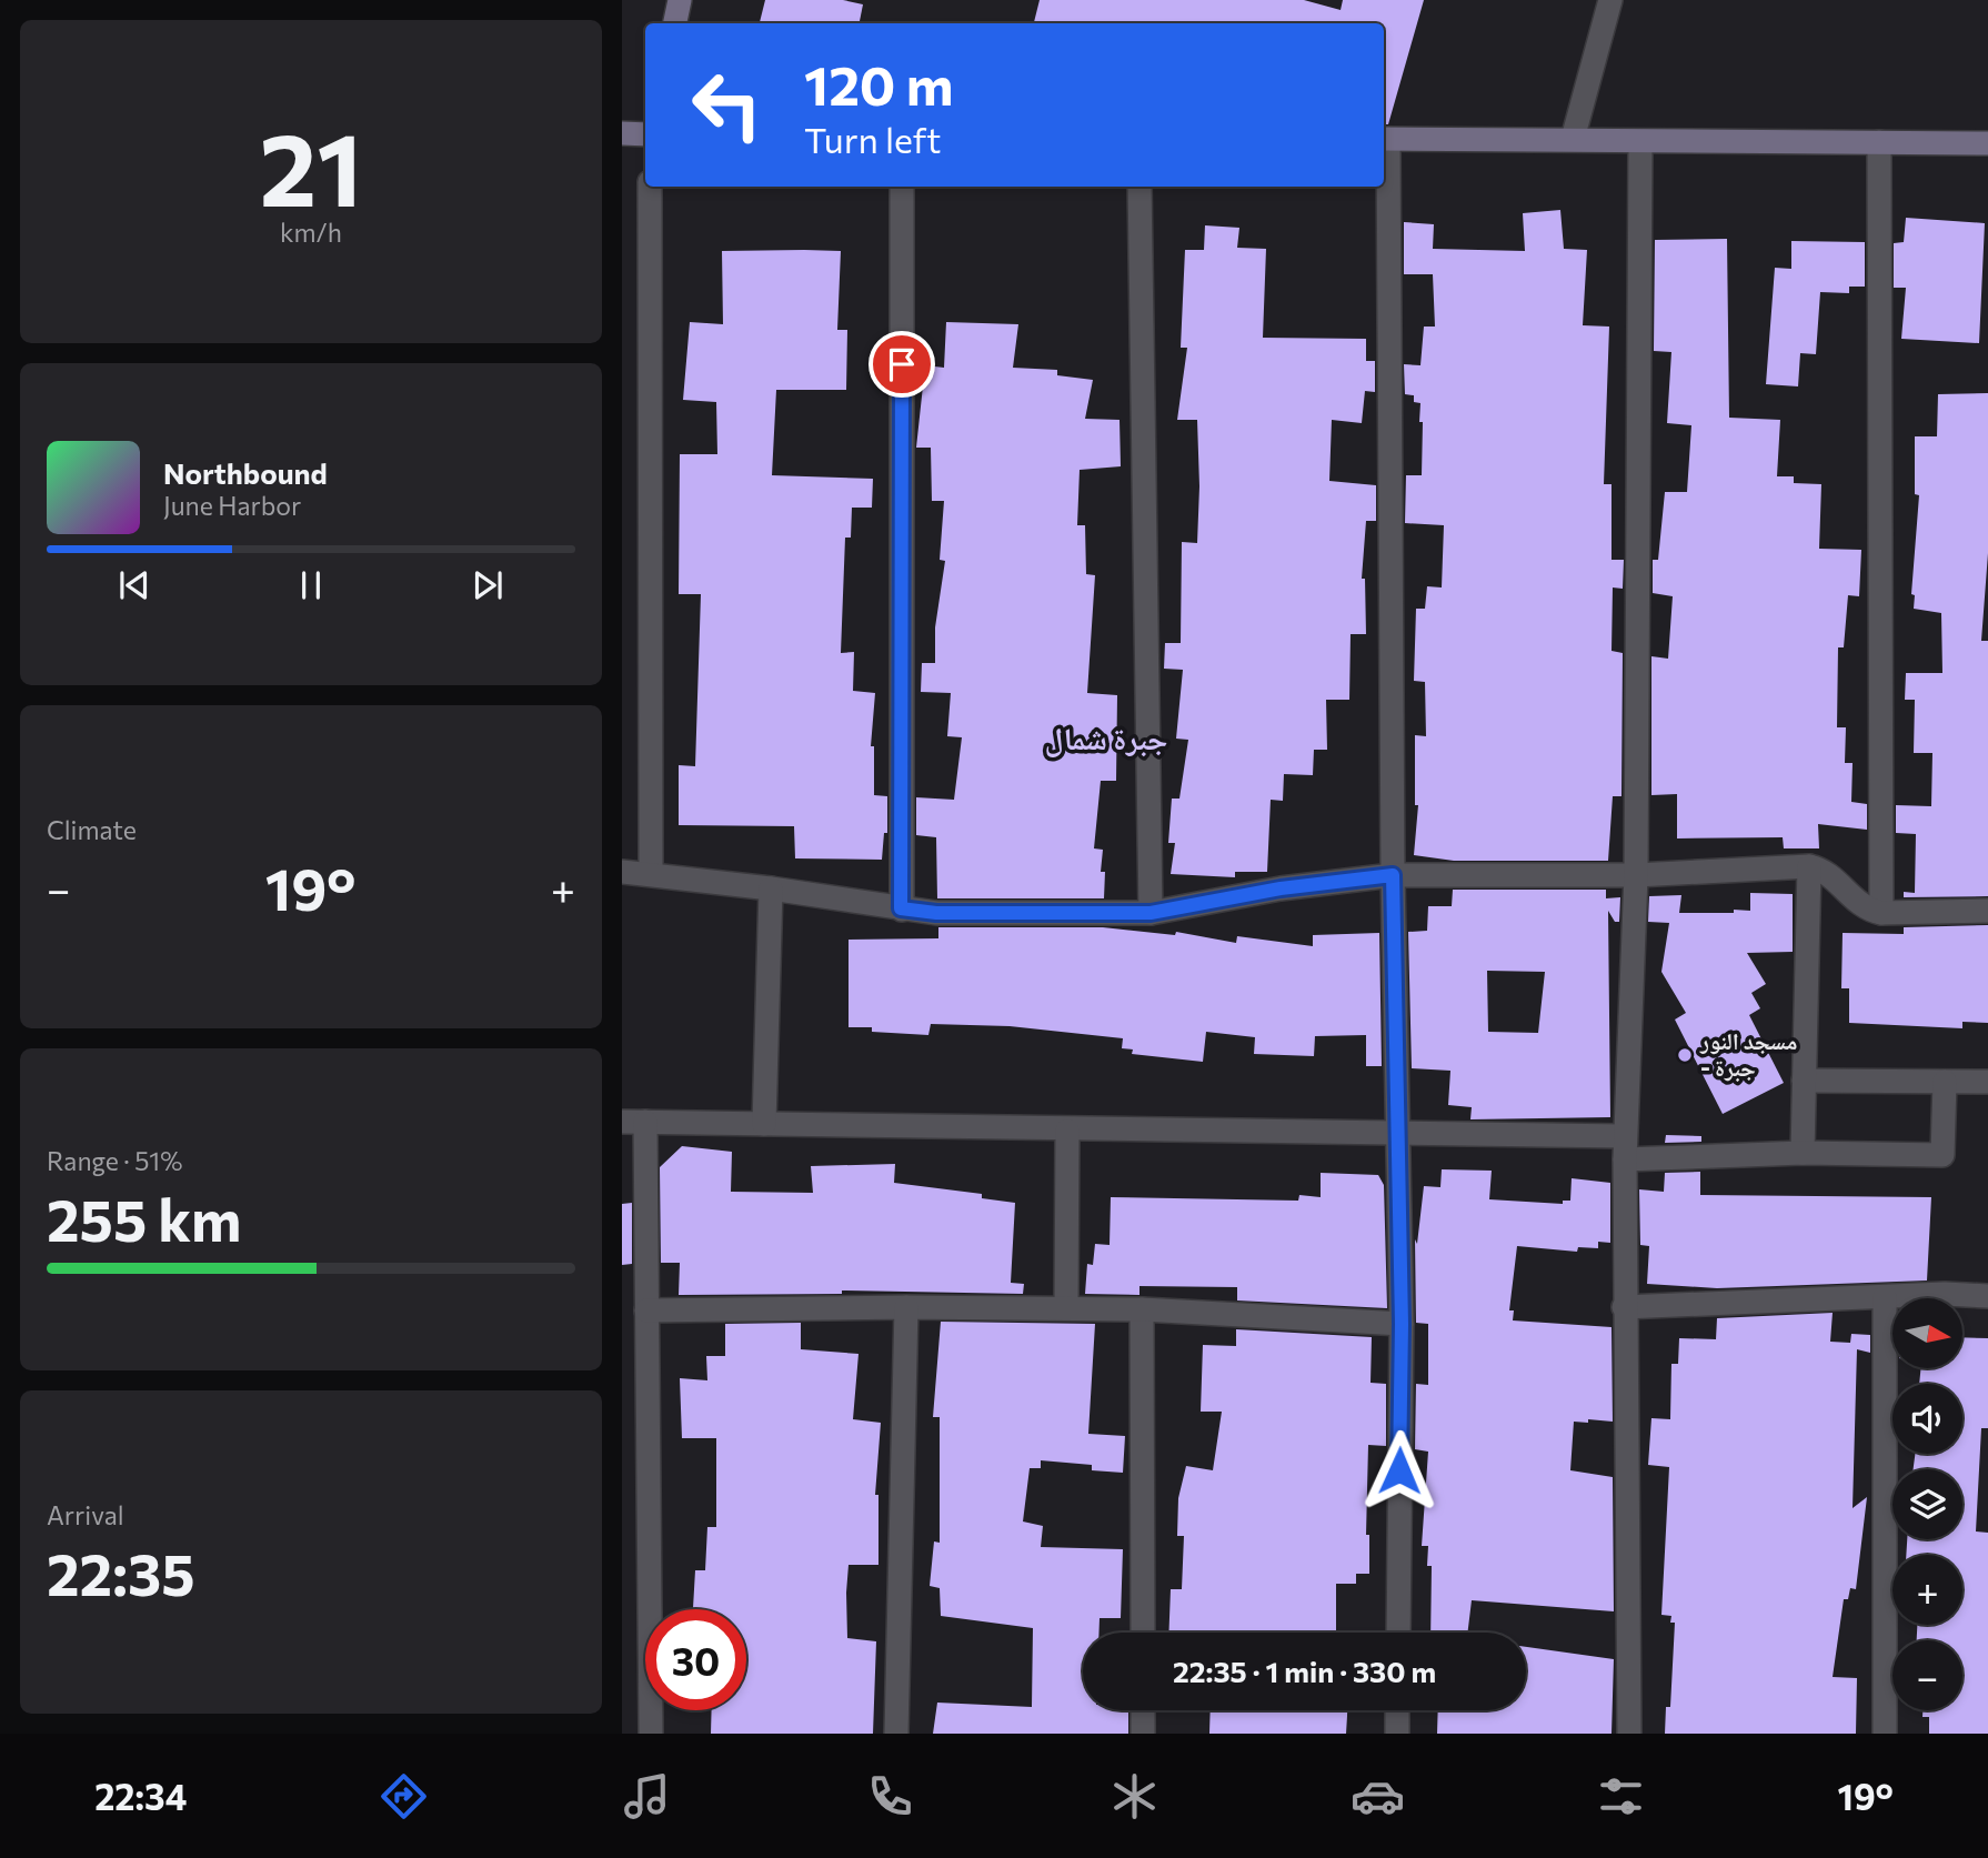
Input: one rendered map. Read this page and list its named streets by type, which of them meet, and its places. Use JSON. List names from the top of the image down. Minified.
{"districts":["جبرة شمال"],"places":["مسجد النور - جبرة"],"north":"right","page":{"tile":[["21","km/h"],"Climate",["Range · 51%","255 km"],["Arrival","22:35"]],"turn":["120 m","Turn left"],"song":["Northbound","June Harbor"],"heat":["−","19°","+"],"map_buttons":["+","−"],"limit":"30","trip":"22:35 · 1 min · 330 m","tabs":["22:34","19°"]}}
